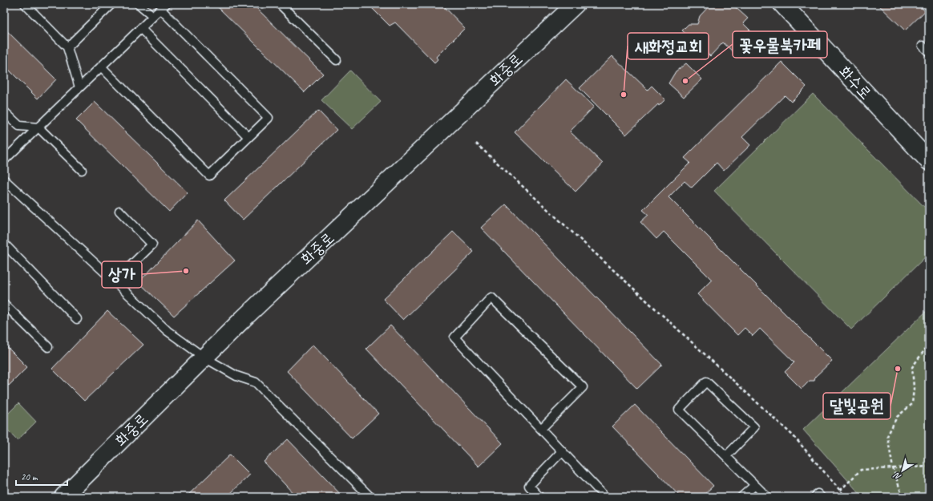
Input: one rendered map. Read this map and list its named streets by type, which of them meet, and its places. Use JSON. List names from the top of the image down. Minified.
{"streets":{"main road":["화중로","화수로"]},"places":["꽃우물북카페","새화정교회","상가","달빛공원"],"scale_bar":"20 m","north":"bottom left"}
